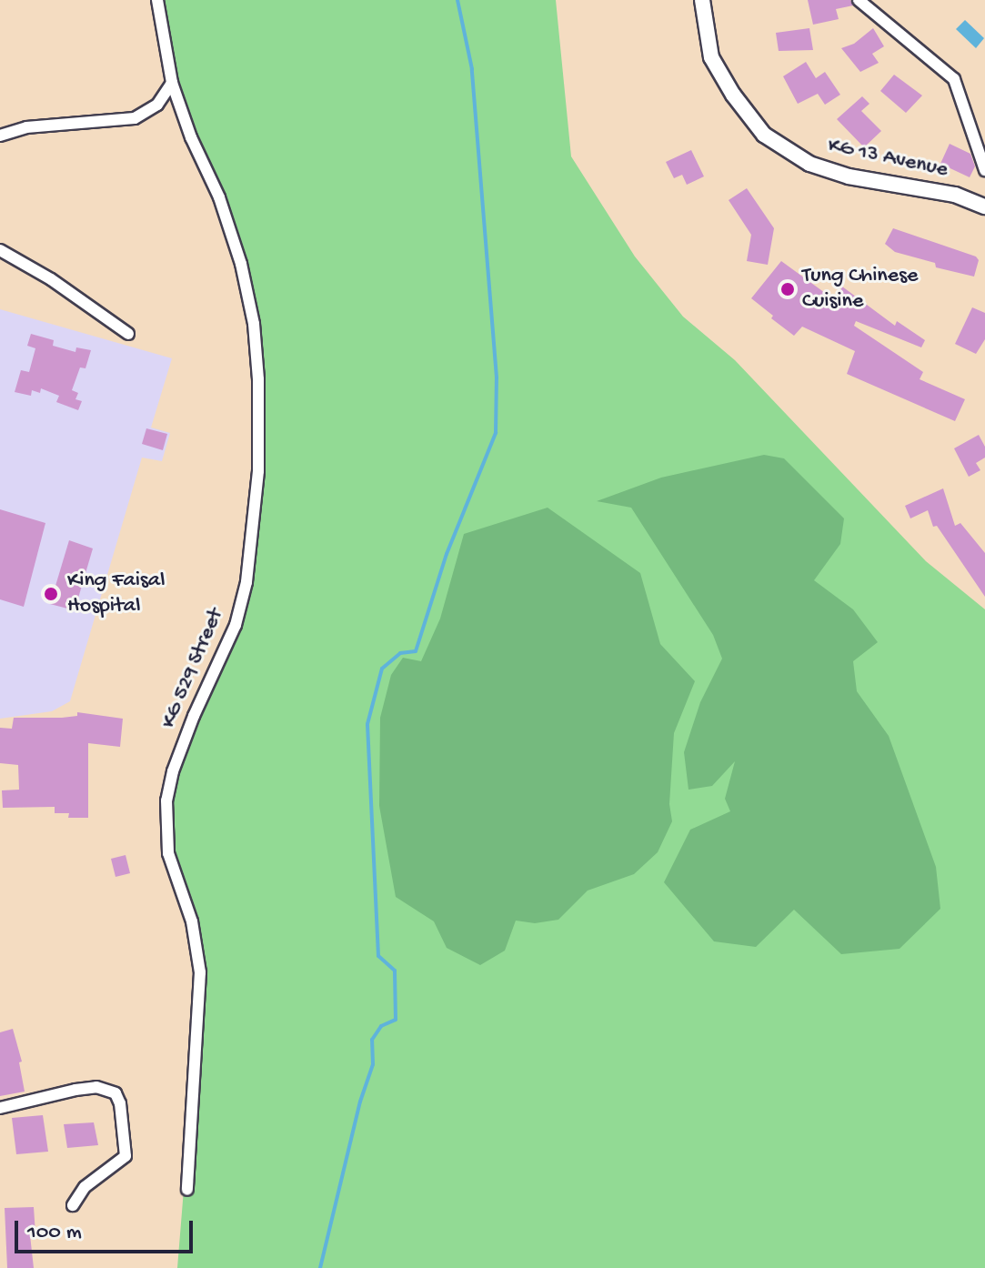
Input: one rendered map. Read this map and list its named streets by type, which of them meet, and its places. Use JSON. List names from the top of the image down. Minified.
{"streets":{"street":["KG 13 Avenue","KG 529 Street"]},"places":["Tung Chinese Cuisine","King Faisal Hospital"],"scale_bar":"100 m"}
